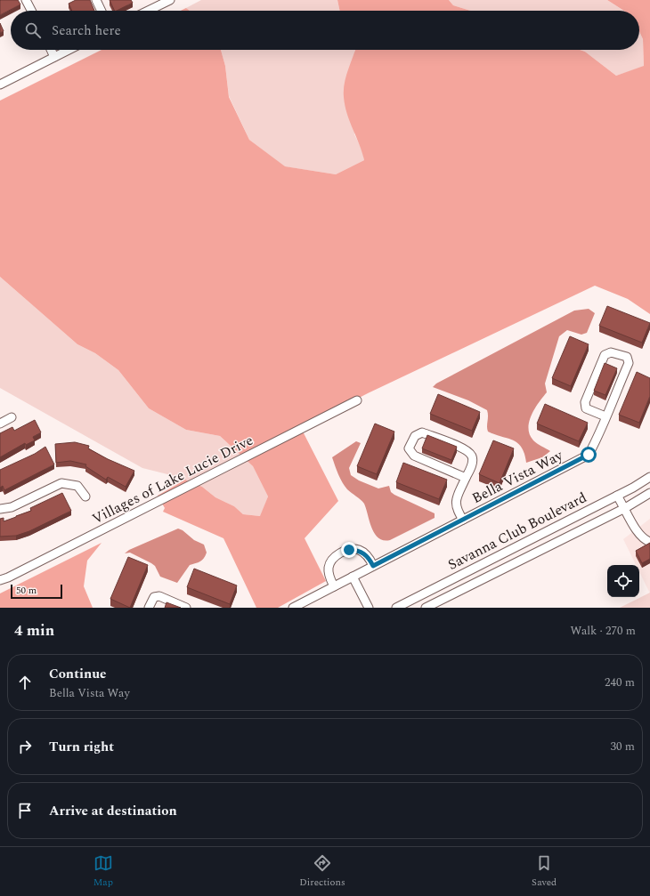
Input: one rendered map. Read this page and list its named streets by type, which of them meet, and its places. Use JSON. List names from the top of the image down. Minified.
{"streets":{"street":["Bella Vista Way","Villages of Lake Lucie Drive","Savanna Club Boulevard"]},"scale_bar":"50 m","page":{"search":"Search here","scale":"50 m","heading":["4 min","Walk · 270 m"],"list":[["Continue","Bella Vista Way","240 m"],["Turn right","30 m"],"Arrive at destination"],"nav":["Map","Directions","Saved"]}}
